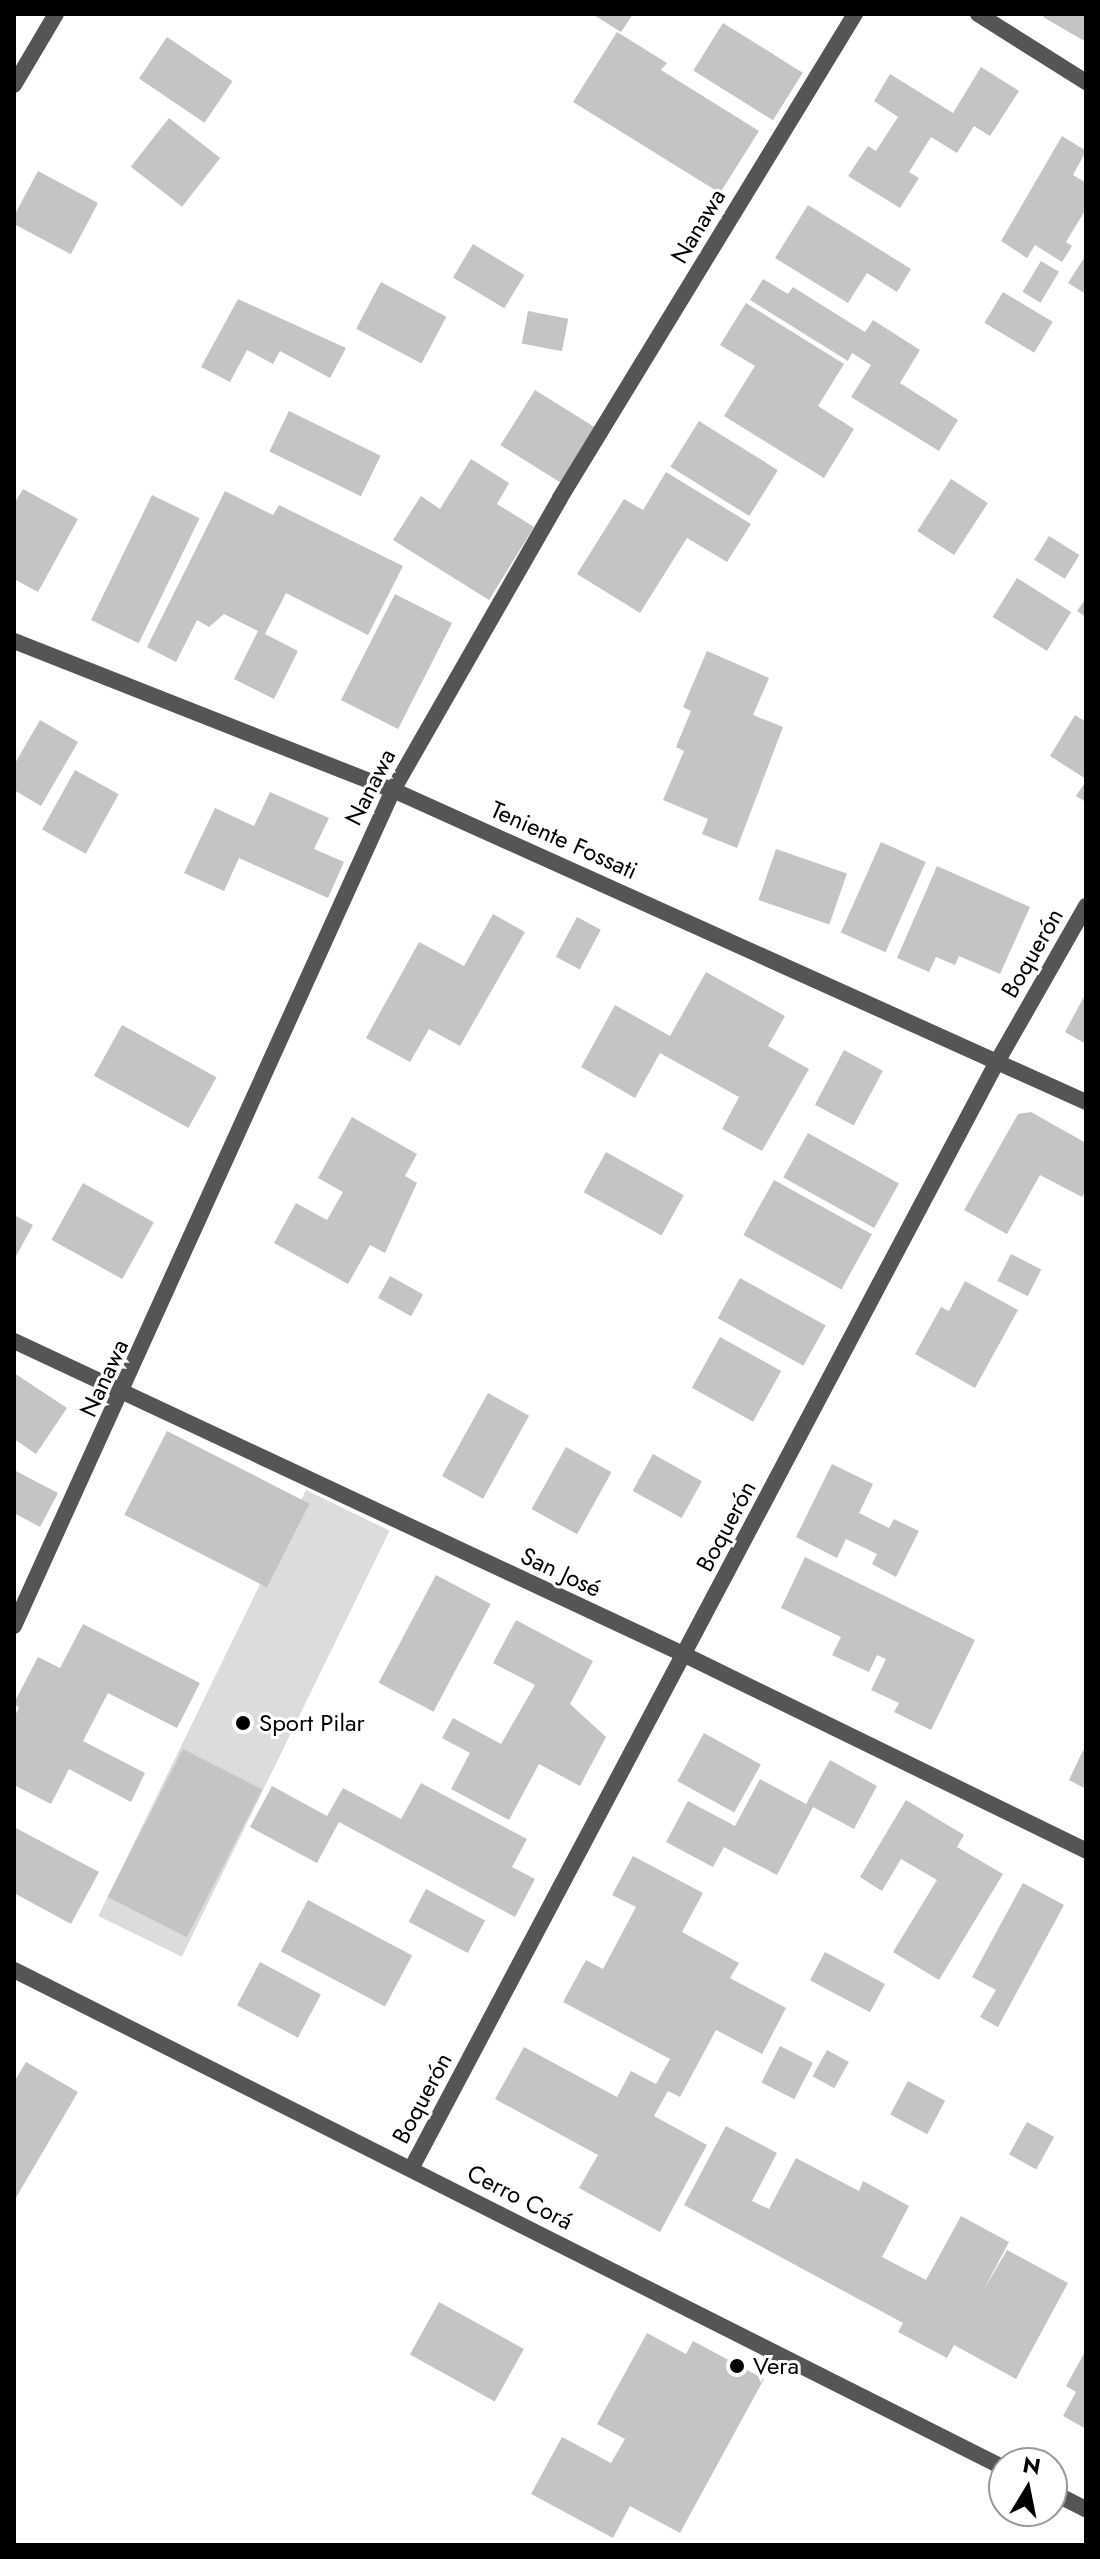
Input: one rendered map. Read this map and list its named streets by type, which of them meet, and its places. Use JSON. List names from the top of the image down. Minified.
{"streets":{"street":["Nanawa","Teniente Fossati","Boquerón","San José","Cerro Corá"]},"crossings":[["Nanawa","Teniente Fossati"],["Nanawa","San José"],["Teniente Fossati","Boquerón"],["Boquerón","San José"],["Boquerón","Cerro Corá"]],"places":["Sport Pilar","Vera"],"north":"top"}
